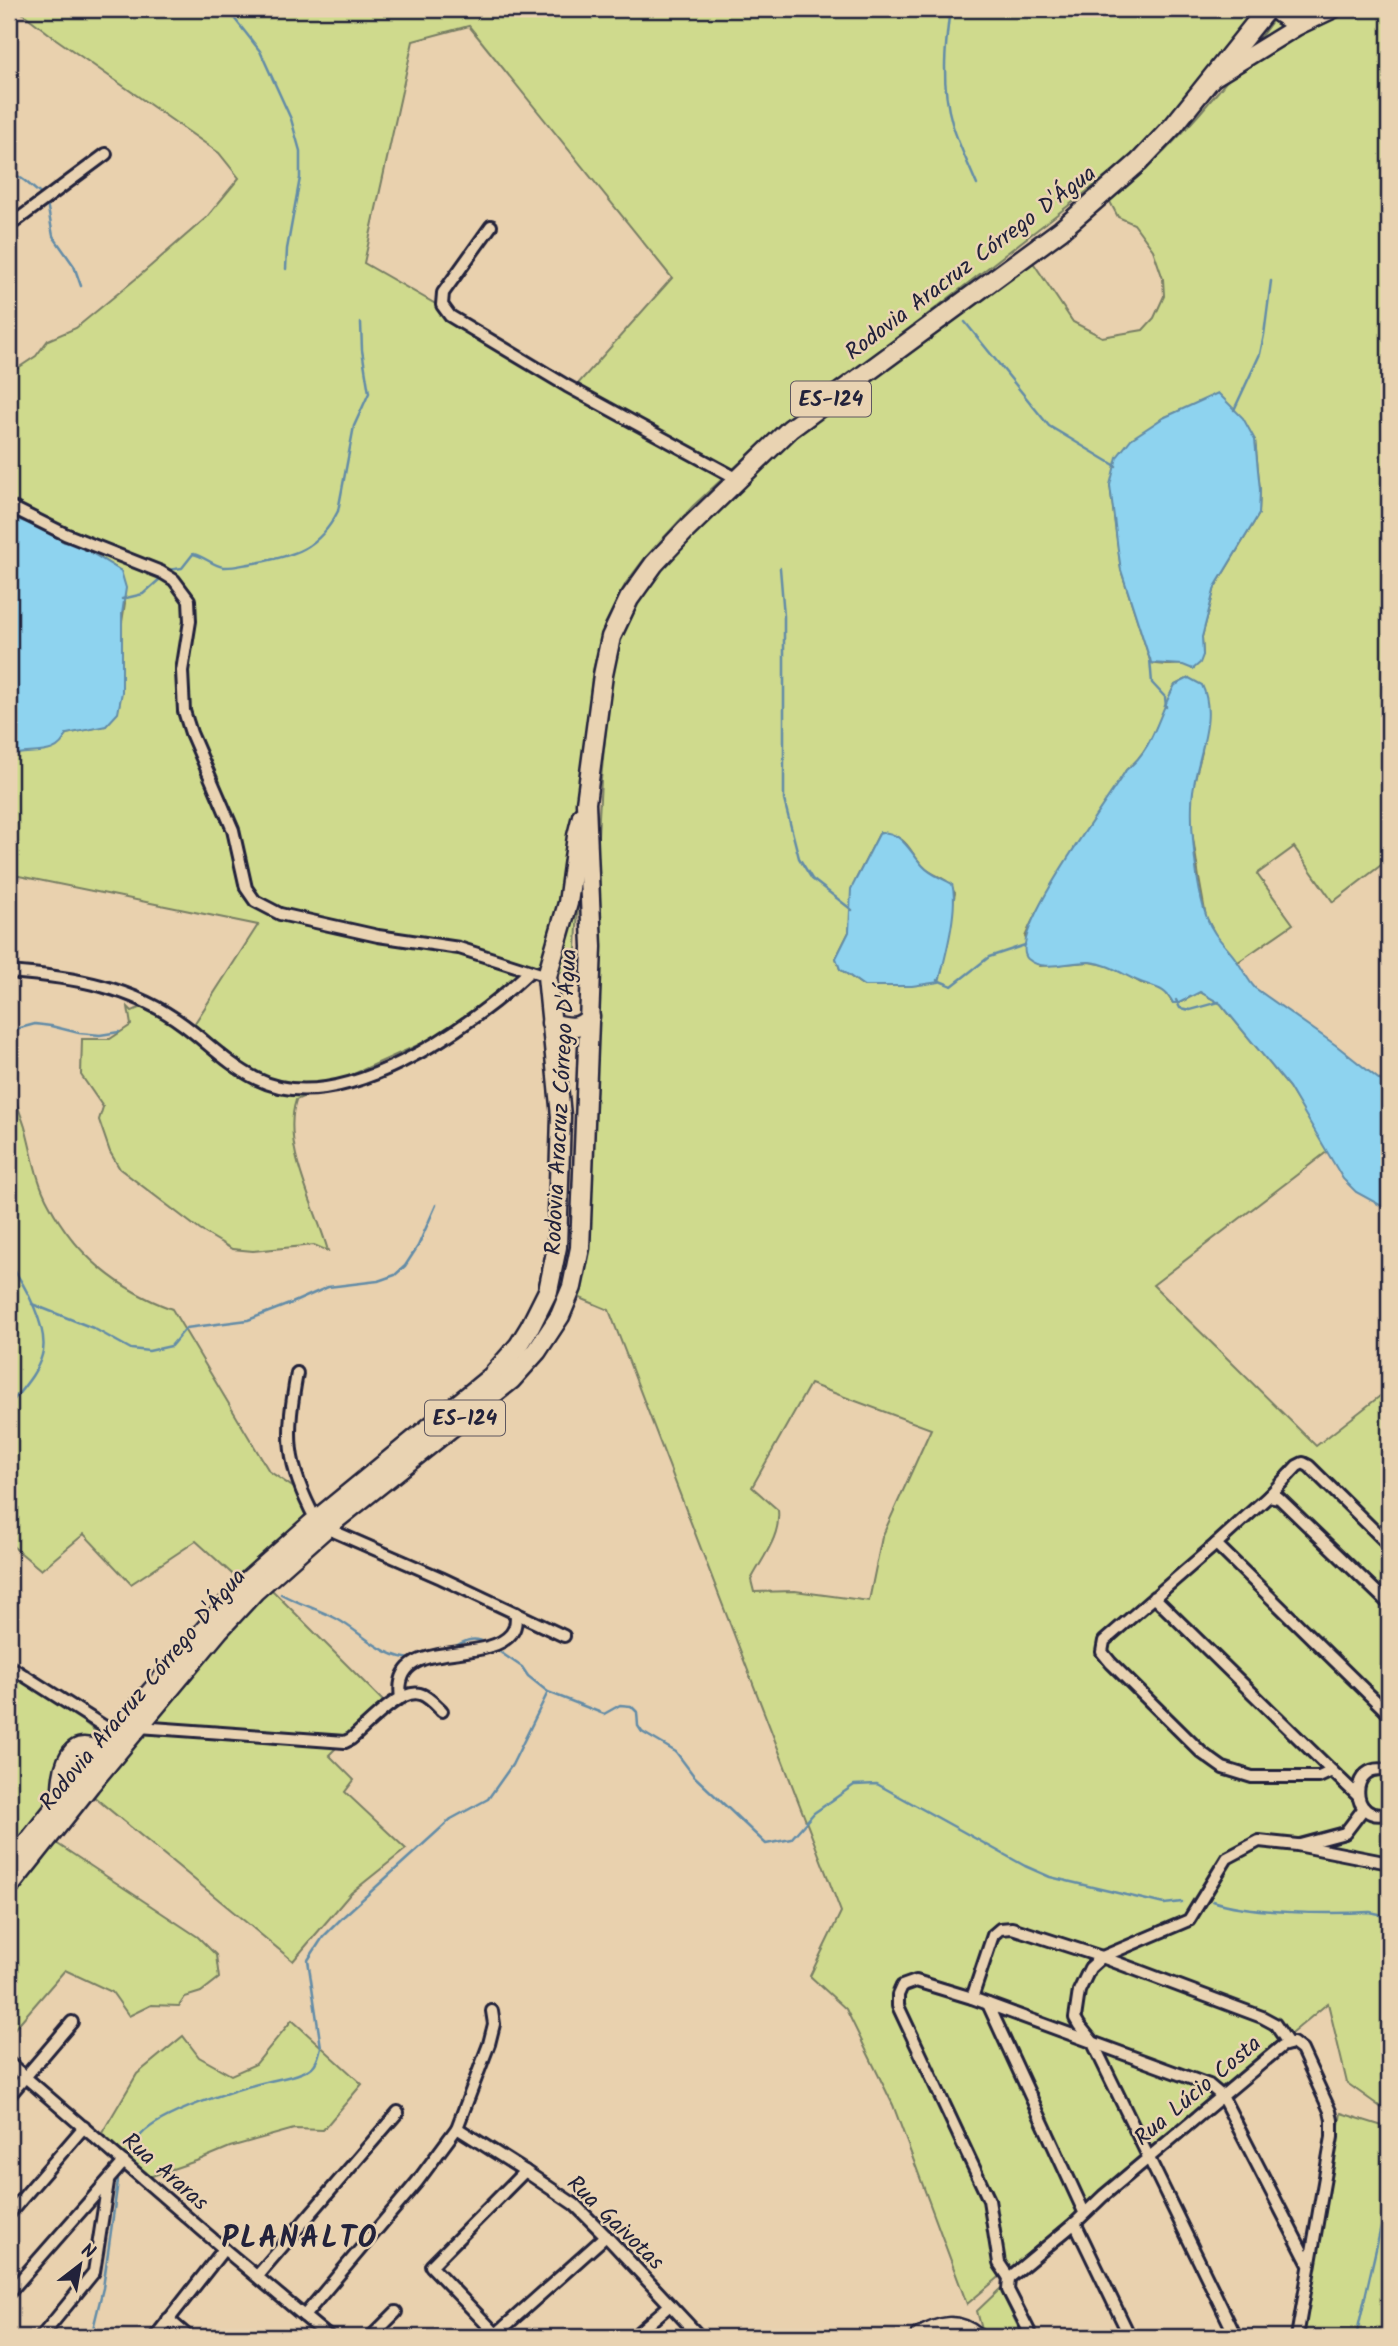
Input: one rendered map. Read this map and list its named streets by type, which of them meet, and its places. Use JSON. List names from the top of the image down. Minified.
{"streets":{"main road":["Rodovia Aracruz Córrego D'Água","ES-124"],"street":["Rua Lúcio Costa","Rua Araras","Rua Gaivotas"]},"districts":["PLANALTO"],"north":"top right"}
